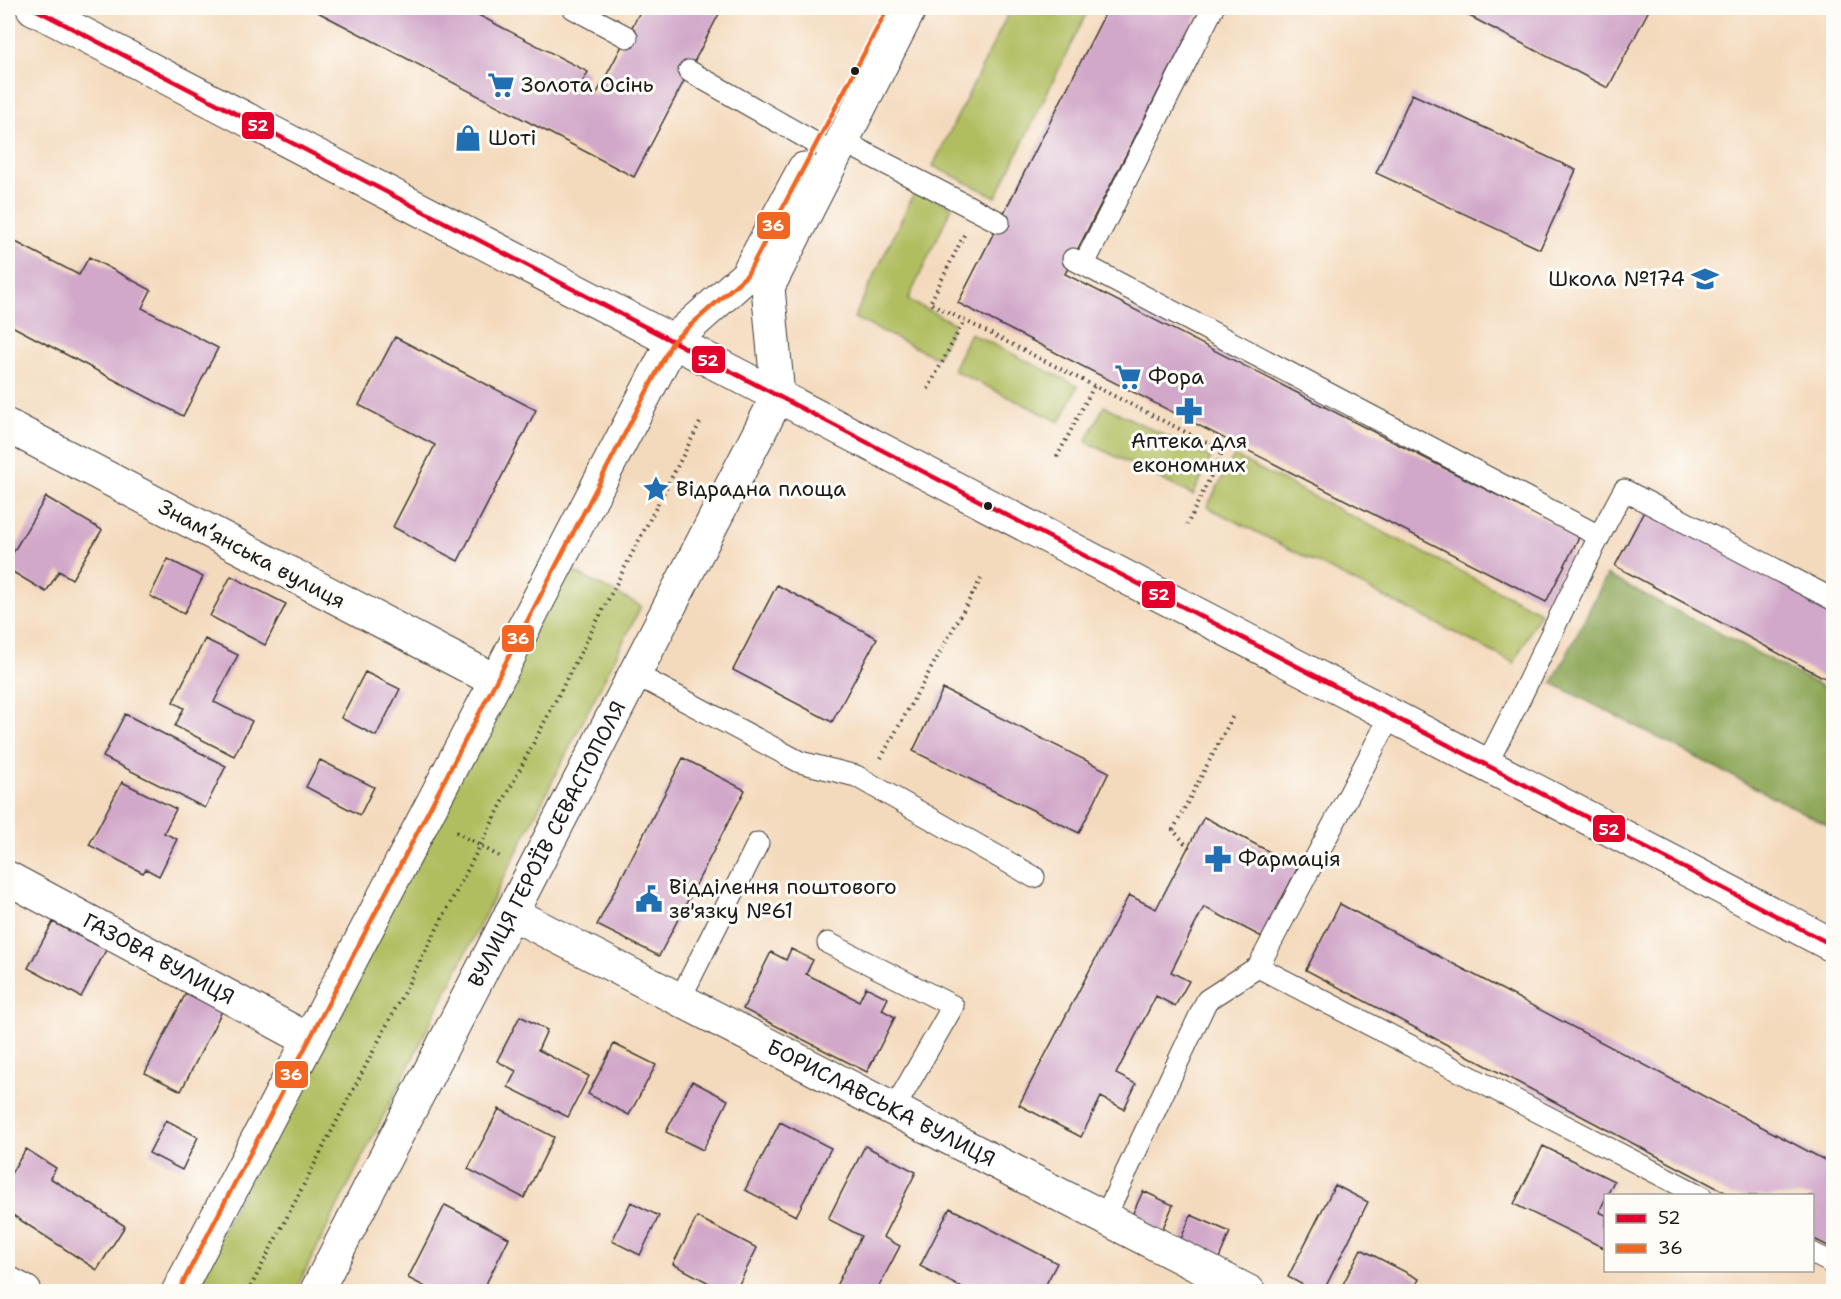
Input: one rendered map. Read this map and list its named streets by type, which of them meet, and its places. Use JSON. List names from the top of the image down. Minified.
{"streets":{"street":["Знамʼянська вулиця","ВУЛИЦЯ ГЕРОЇВ СЕВАСТОПОЛЯ","ГАЗОВА ВУЛИЦЯ","БОРИСЛАВСЬКА ВУЛИЦЯ"]},"crossings":[["ВУЛИЦЯ ГЕРОЇВ СЕВАСТОПОЛЯ","БОРИСЛАВСЬКА ВУЛИЦЯ"]],"places":{"supermarket":["Золота Осінь","Фора"],"shop":["Шоті"],"school or university":["Школа №174"],"pharmacy":["Аптека для економних","Фармація"],"place":["Відрадна площа"],"public building":["Відділення поштового зв'язку №61"]},"lines":["transit line 52","transit line 36"],"legend":["52","36"]}
